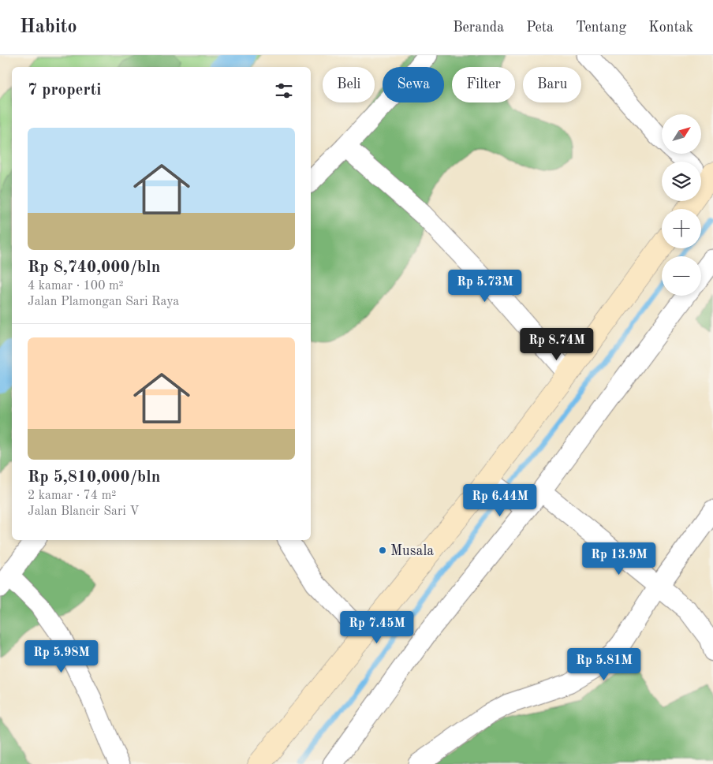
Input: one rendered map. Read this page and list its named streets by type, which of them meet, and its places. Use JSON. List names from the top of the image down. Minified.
{"places":["Musala"],"north":"top right","page":{"header":"Habito","nav":["Beranda","Peta","Tentang","Kontak"],"chip":["Beli","Sewa","Filter","Baru"],"heading":"7 properti","map_buttons":["+","−"],"list":[{"name":"Rp 8,740,000/bln","note":"4 kamar · 100 m² · Jalan Plamongan Sari Raya"},{"name":"Rp 5,810,000/bln","note":"2 kamar · 74 m² · Jalan Blancir Sari V"}],"price":["Rp 5.73M","Rp 8.74M","Rp 6.44M","Rp 13.9M","Rp 7.45M","Rp 5.98M","Rp 5.81M"]}}
